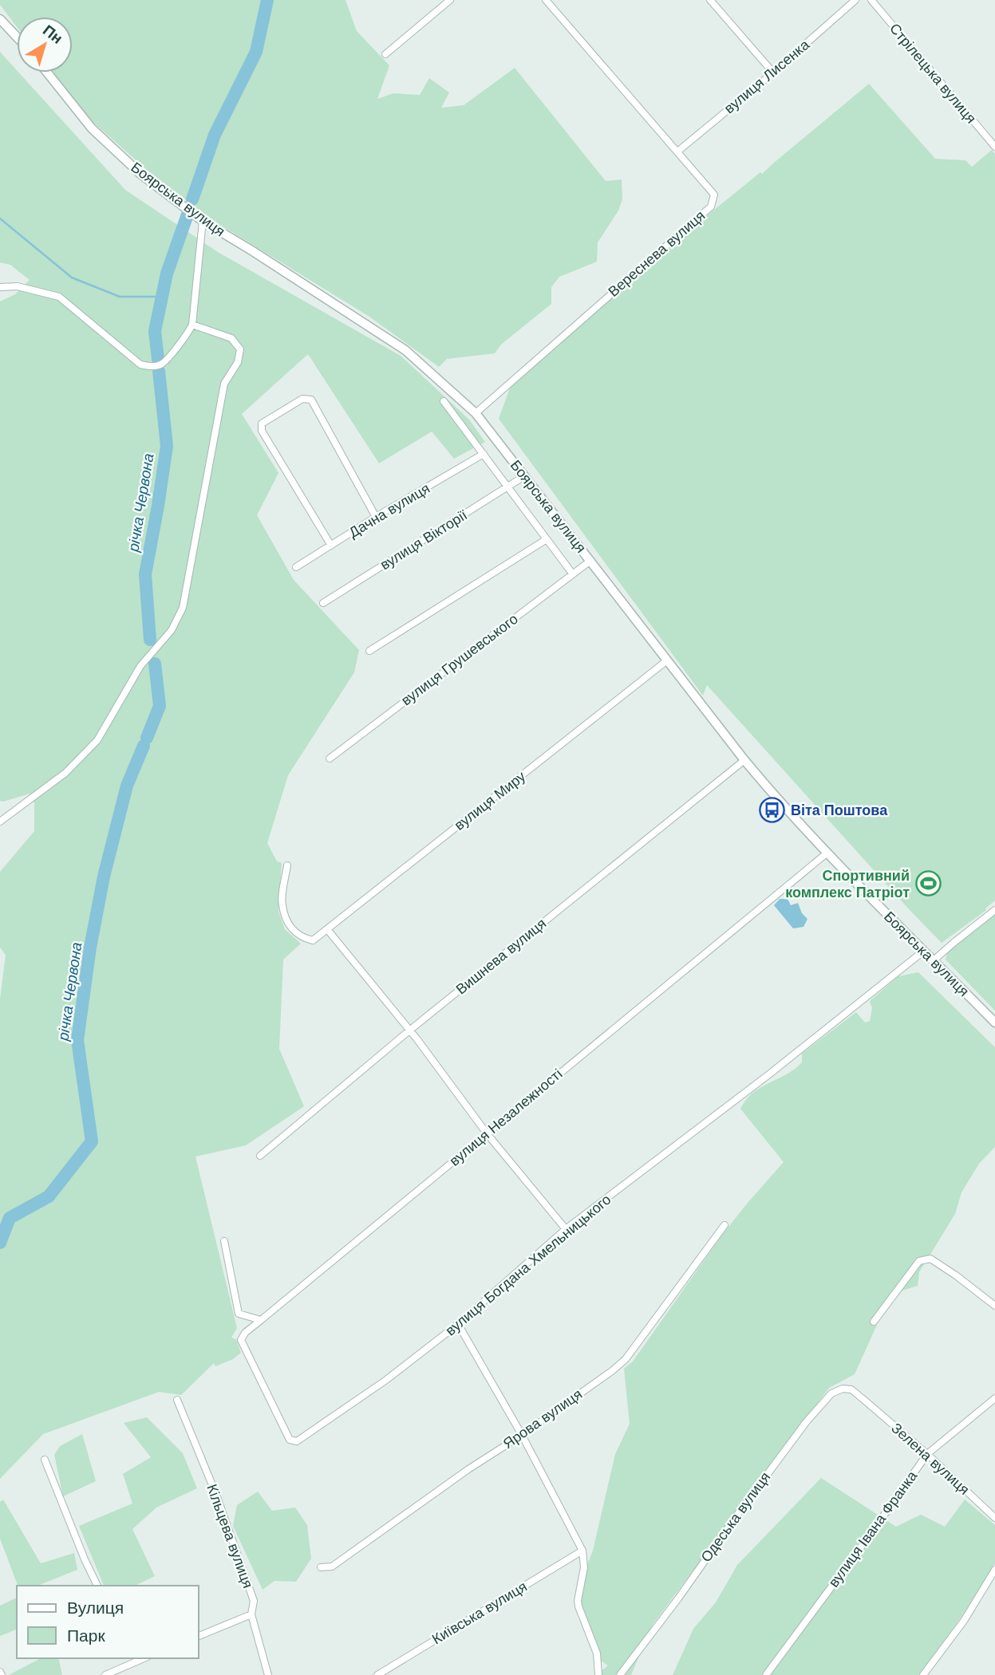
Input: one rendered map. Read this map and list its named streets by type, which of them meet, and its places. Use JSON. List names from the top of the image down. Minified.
{"streets":{"street":["Стрілецька вулиця","вулиця Лисенка","Боярська вулиця","Вереснева вулиця","Дачна вулиця","вулиця Вікторії","вулиця Грушевського","вулиця Миру","Вишнева вулиця","вулиця Незалежності","вулиця Богдана Хмельницького","Ярова вулиця","Зелена вулиця","Одеська вулиця","вулиця Івана Франка","Кільцева вулиця","Київська вулиця"]},"crossings":[["вулиця Лисенка","Вереснева вулиця"],["Боярська вулиця","Вереснева вулиця"],["Боярська вулиця","вулиця Вікторії"],["Боярська вулиця","вулиця Грушевського"],["Боярська вулиця","вулиця Миру"],["Боярська вулиця","Вишнева вулиця"],["Боярська вулиця","вулиця Незалежності"],["Боярська вулиця","вулиця Богдана Хмельницького"],["вулиця Незалежності","вулиця Богдана Хмельницького"],["Зелена вулиця","Одеська вулиця"],["Зелена вулиця","вулиця Івана Франка"]],"water":["річка Червона"],"places":{"bus stop":["Віта Поштова"],"sports":["Спортивний комплекс Патріот"]},"legend":["Вулиця","Парк"],"north":"top right"}
